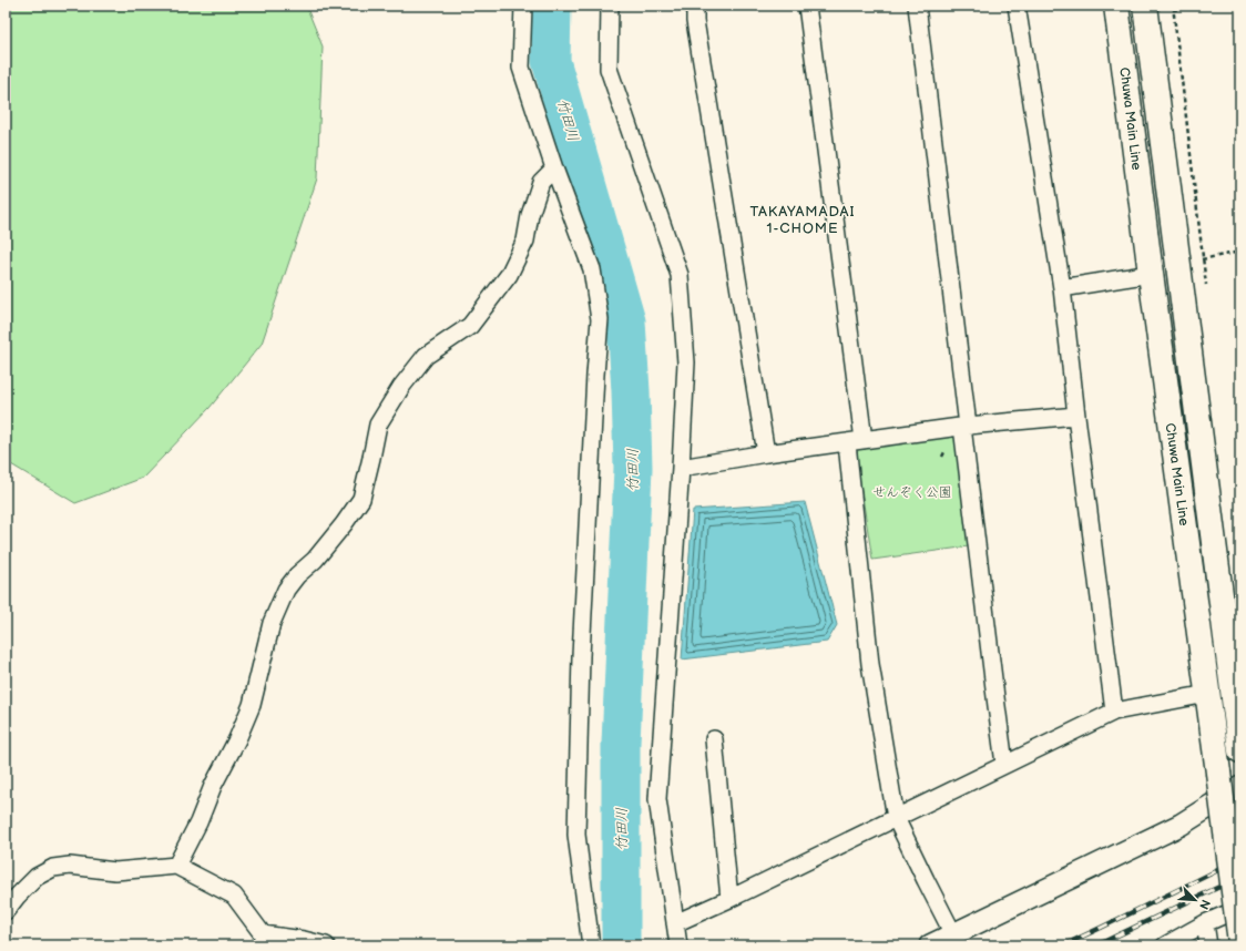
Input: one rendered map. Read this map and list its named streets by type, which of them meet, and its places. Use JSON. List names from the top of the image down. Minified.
{"streets":{"main road":["Chuwa Main Line"]},"districts":["TAKAYAMADAI 1-CHOME"],"water":["竹田川"],"parks":["せんぞく公園"],"north":"bottom right"}
